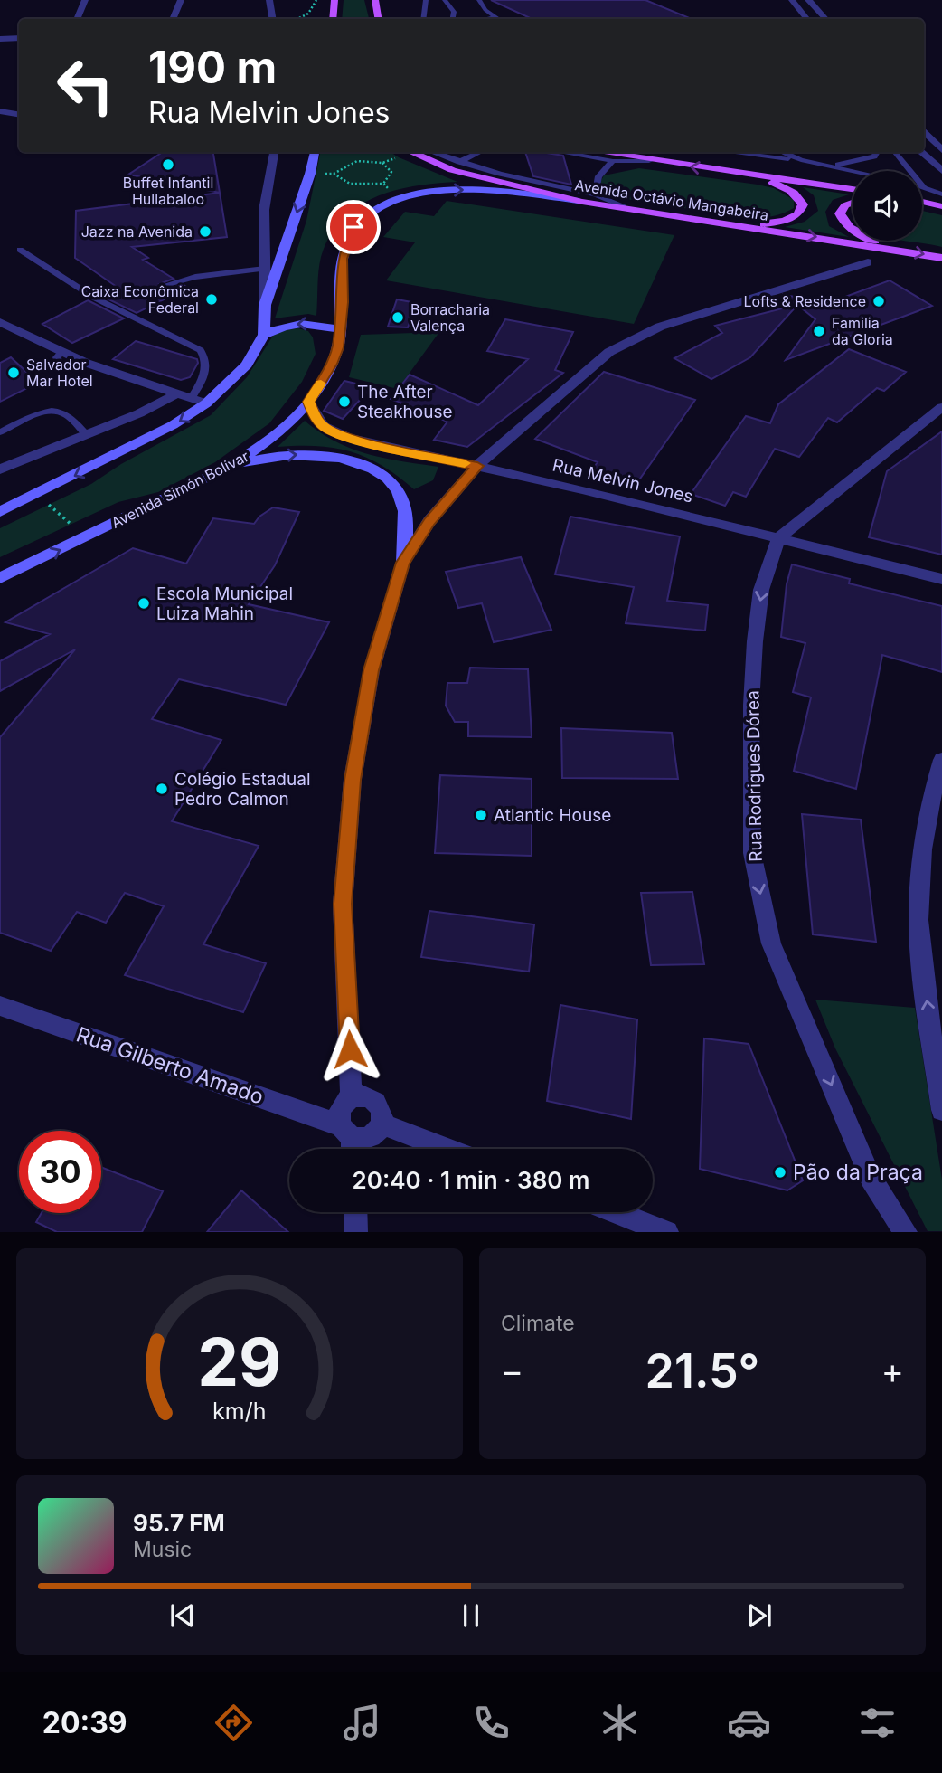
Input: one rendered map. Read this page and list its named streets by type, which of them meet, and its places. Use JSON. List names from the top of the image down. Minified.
{"streets":{"main road":["Avenida Octávio Mangabeira"],"street":["Rua Melvin Jones","Avenida Simón Bolívar","Rua Rodrigues Dórea","Rua Gilberto Amado"]},"crossings":[["Avenida Octávio Mangabeira","Avenida Simón Bolívar"],["Rua Melvin Jones","Avenida Simón Bolívar"],["Rua Melvin Jones","Rua Rodrigues Dórea"]],"one_way":["Rua Rodrigues Dórea"],"places":["Buffet Infantil Hullabaloo","Jazz na Avenida","Caixa Econômica Federal","Lofts & Residence","Borracharia Valença","Familia da Gloria","Salvador Mar Hotel","The After Steakhouse","Escola Municipal Luiza Mahin","Colégio Estadual Pedro Calmon","Atlantic House","Pão da Praça"],"page":{"turn":["190 m","Rua Melvin Jones"],"limit":"30","trip":"20:40 · 1 min · 380 m","tile":"Climate","heat":["−","21.5°","+"],"song":["95.7 FM","Music"],"tabs":"20:39","gauge":["29","km/h"]}}
